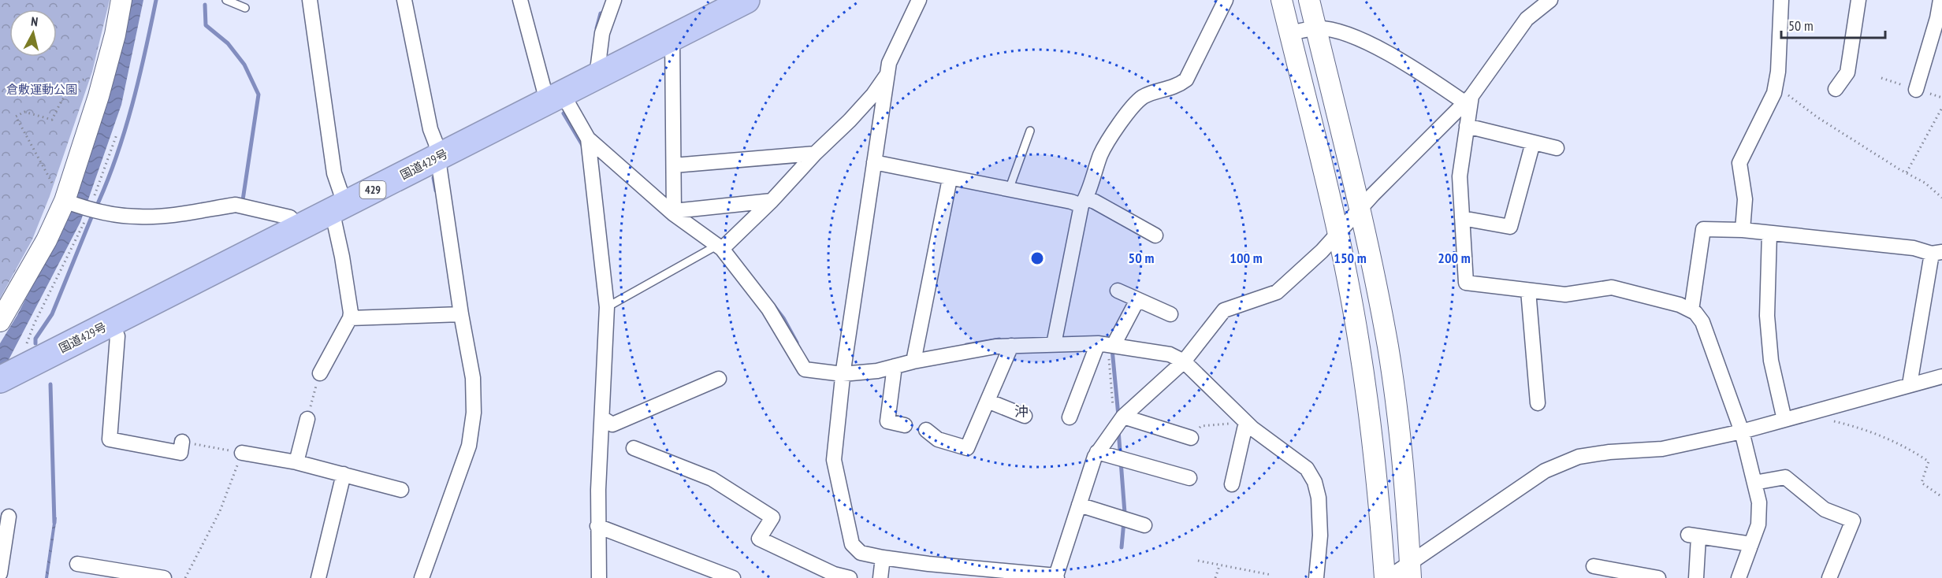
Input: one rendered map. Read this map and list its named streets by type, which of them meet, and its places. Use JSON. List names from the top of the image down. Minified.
{"streets":{"highway":["国道429号","429"]},"districts":["沖"],"parks":["倉敷運動公園"],"scale_bar":"50 m","north":"top","rings":["50 m","100 m","150 m","200 m"]}
